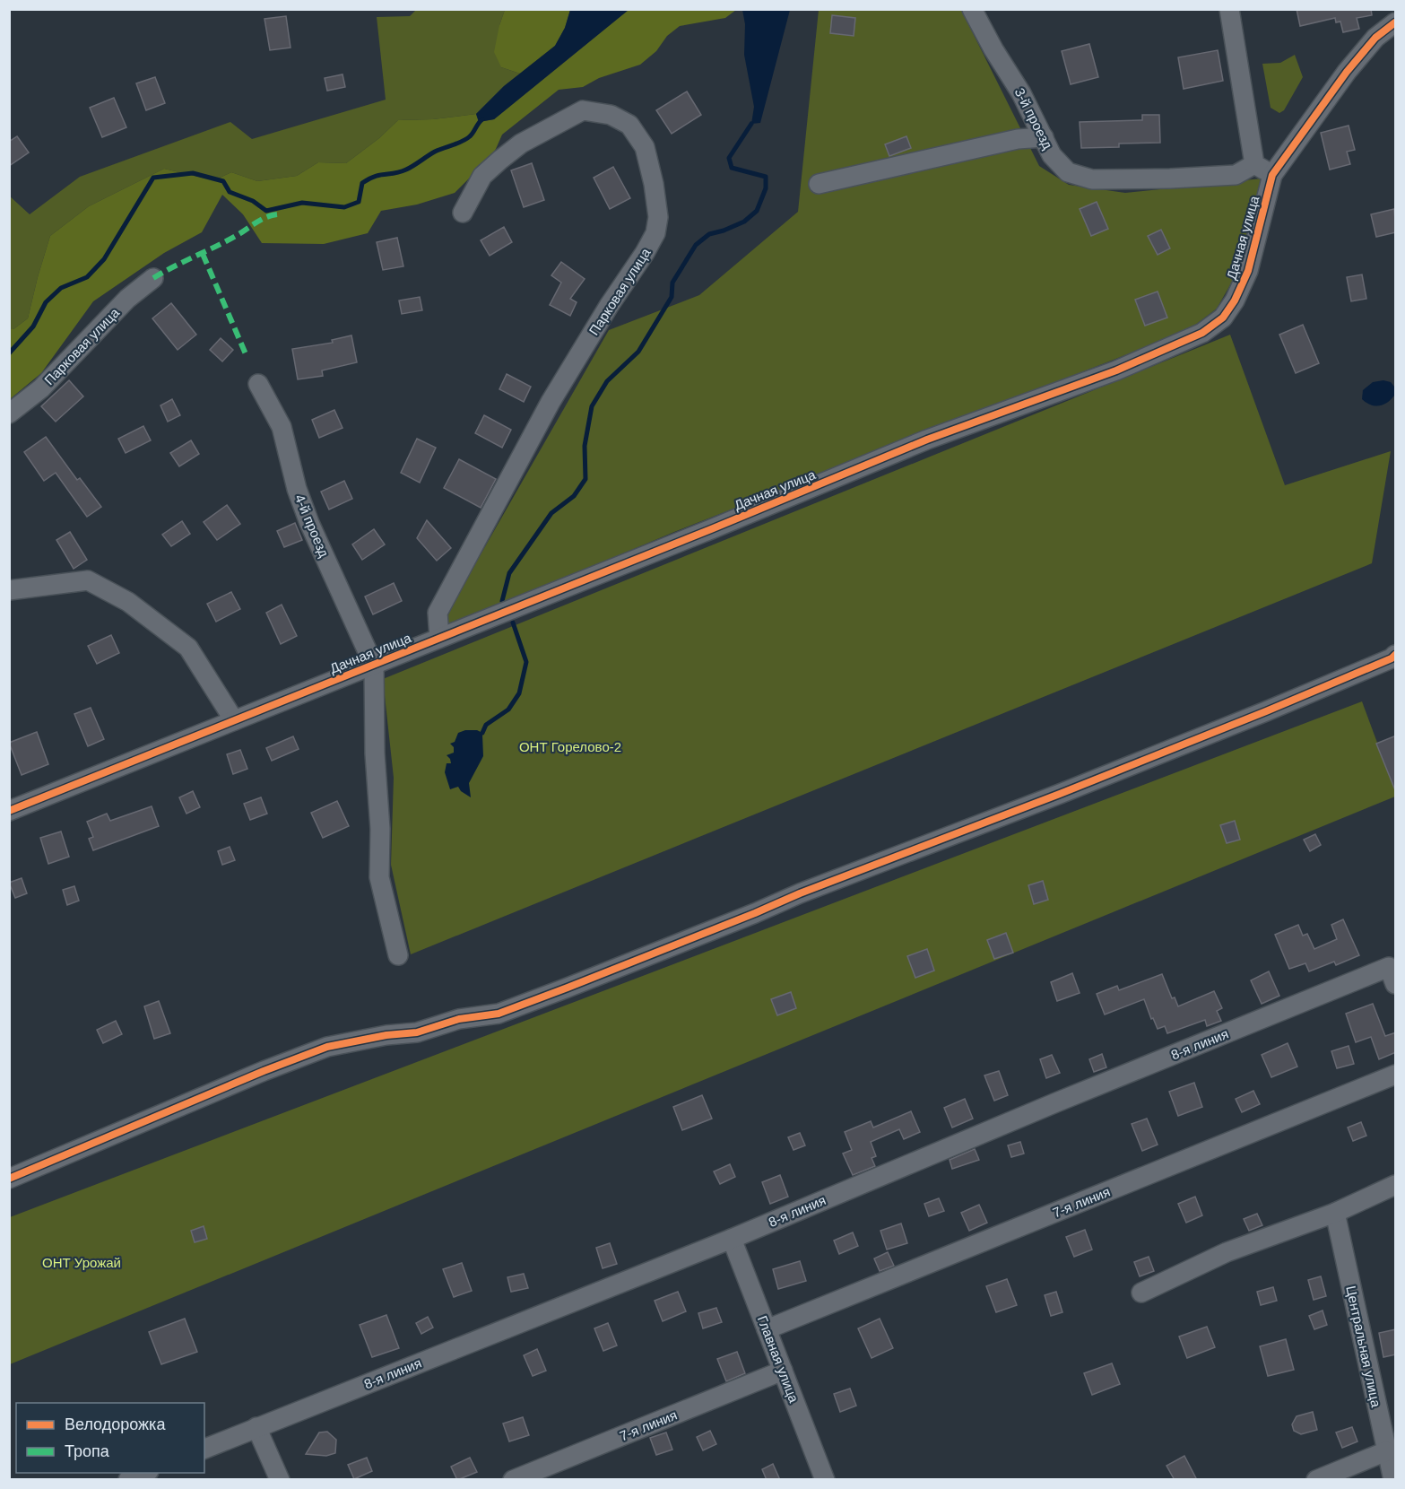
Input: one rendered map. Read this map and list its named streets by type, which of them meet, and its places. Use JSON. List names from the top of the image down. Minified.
{"streets":{"street":["3-й проезд","Дачная улица","Парковая улица","4-й проезд","8-я линия","7-я линия","Центральная улица","Главная улица"]},"crossings":[["Дачная улица","Парковая улица"],["Дачная улица","4-й проезд"],["8-я линия","Главная улица"],["7-я линия","Главная улица"]],"parks":["ОНТ Горелово-2","ОНТ Урожай"],"legend":["Велодорожка","Тропа"]}
